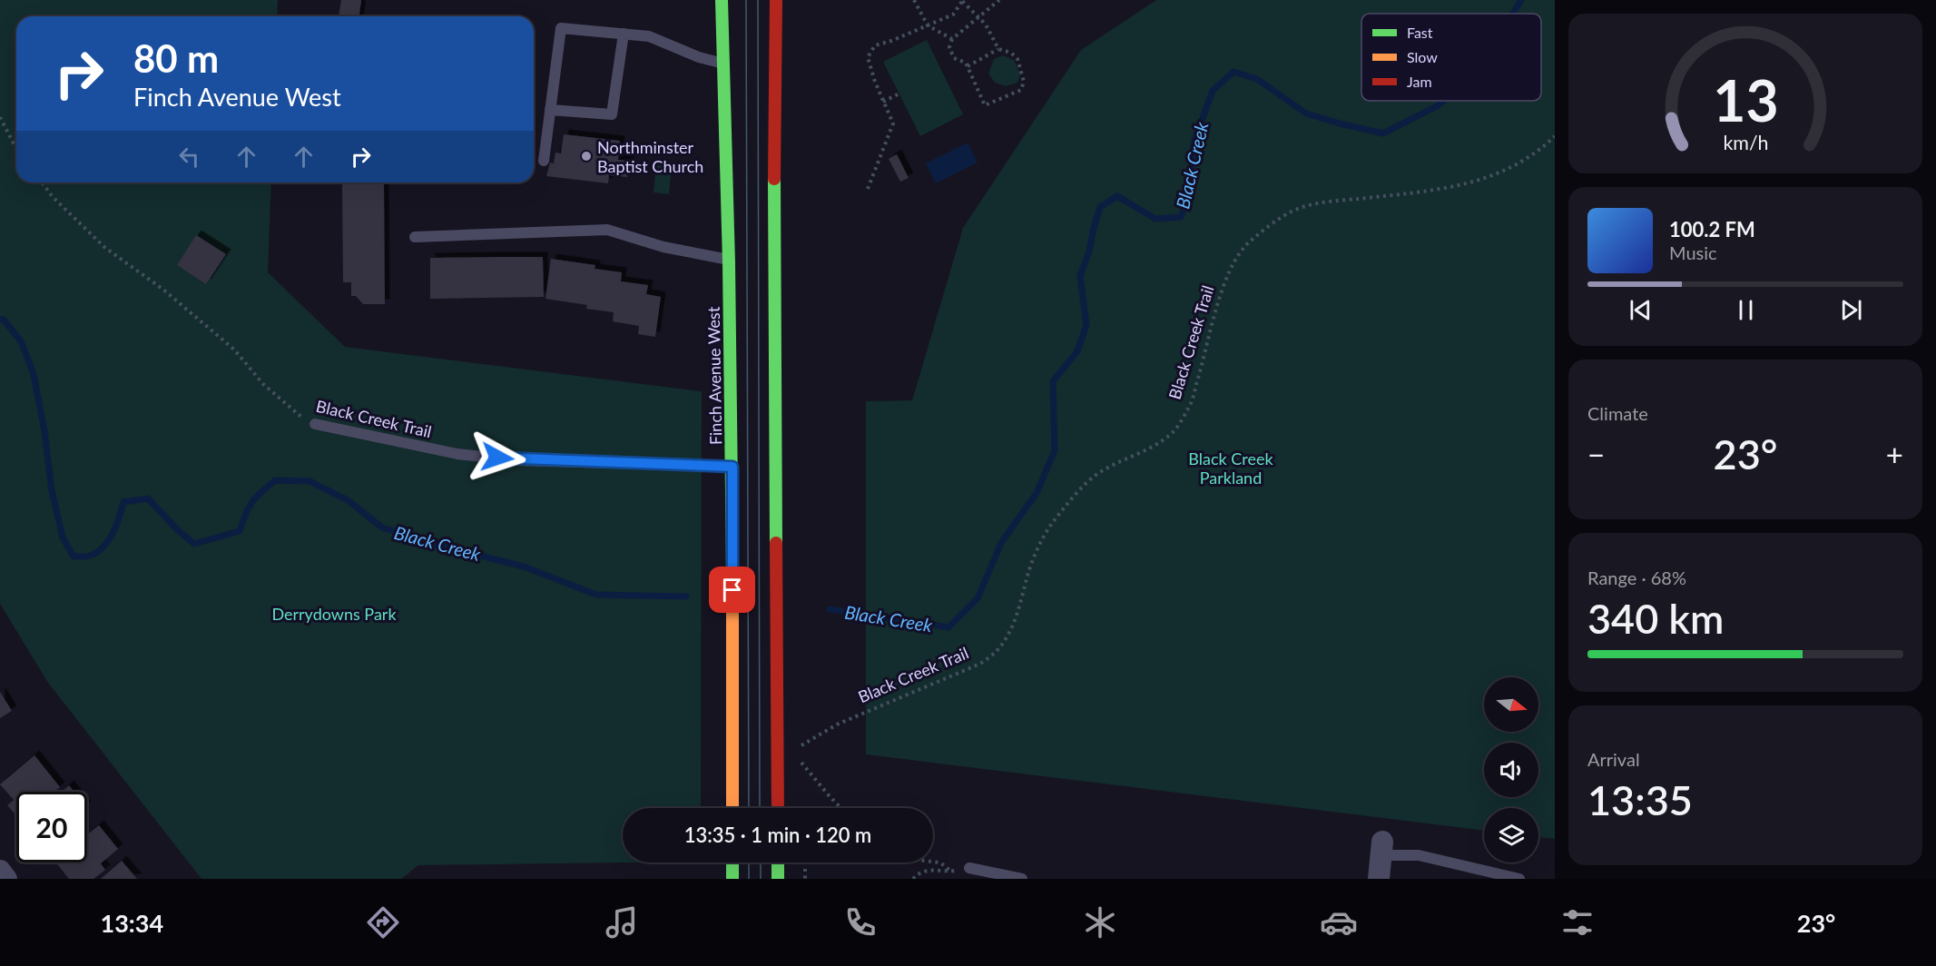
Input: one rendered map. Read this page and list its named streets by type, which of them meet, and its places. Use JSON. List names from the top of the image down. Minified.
{"streets":{"main road":["Finch Avenue West"],"lane":["Black Creek Trail"]},"crossings":[["Black Creek Trail","Finch Avenue West"]],"water":["Black Creek"],"parks":["Black Creek Parkland","Derrydowns Park"],"places":["Northminster Baptist Church"],"legend":["Fast","Slow","Jam"],"north":"right","page":{"turn":["80 m","Finch Avenue West"],"song":["100.2 FM","Music"],"tile":["Climate",["Range · 68%","340 km"],["Arrival","13:35"]],"heat":["−","23°","+"],"limit":"20","trip":"13:35 · 1 min · 120 m","tabs":["13:34","23°"],"gauge":["13","km/h"]}}
